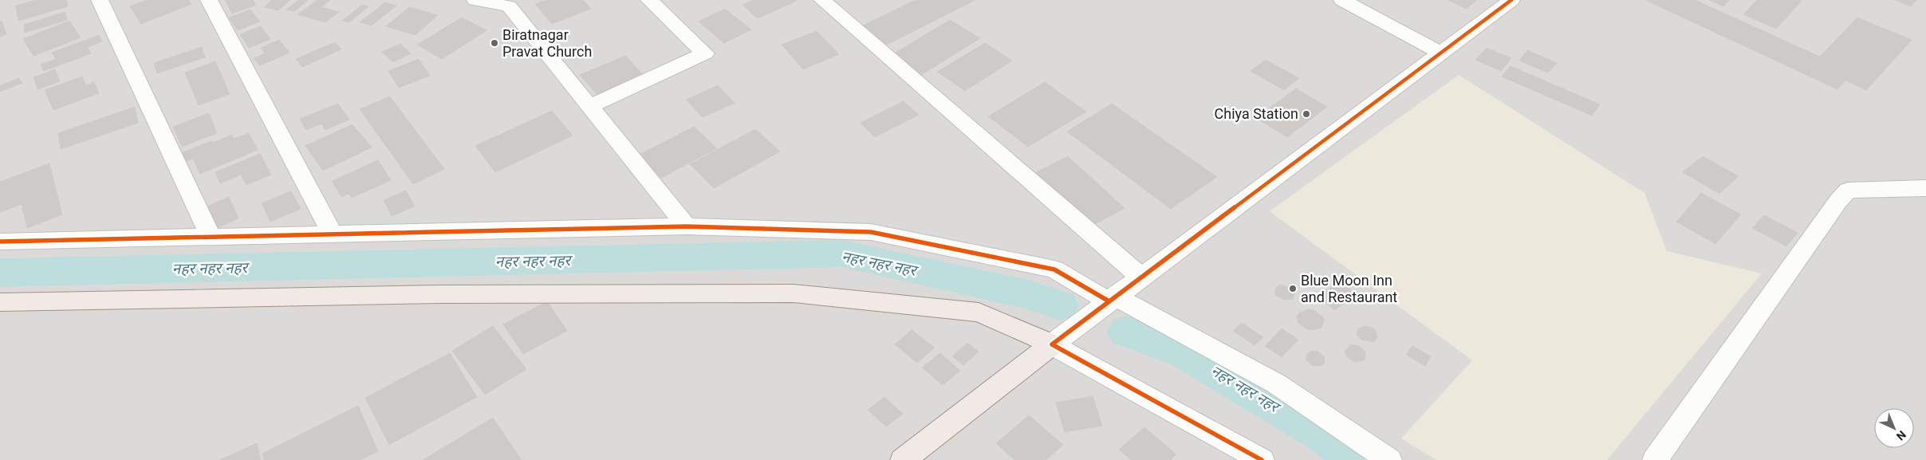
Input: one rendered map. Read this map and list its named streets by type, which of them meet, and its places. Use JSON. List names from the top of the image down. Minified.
{"water":["नहर नहर नहर"],"places":["Biratnagar Pravat Church","Chiya Station","Blue Moon Inn and Restaurant"],"north":"bottom right"}
